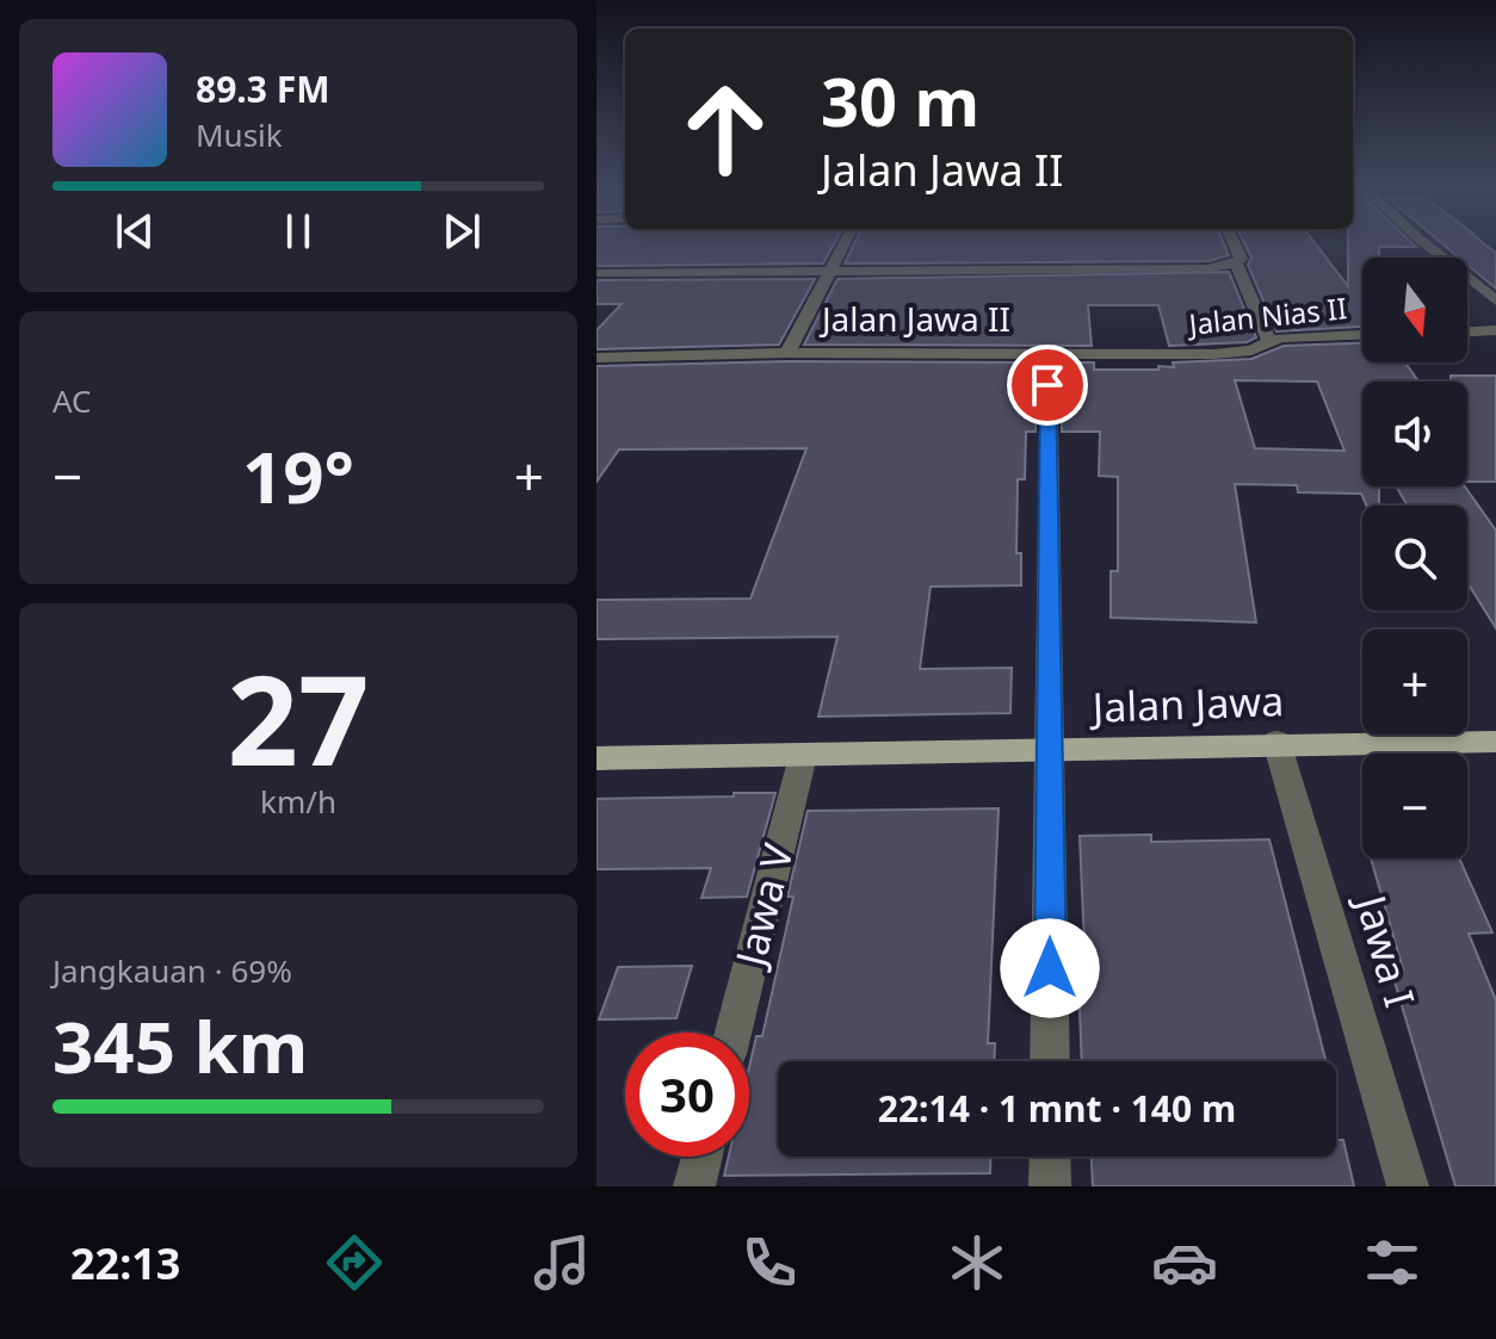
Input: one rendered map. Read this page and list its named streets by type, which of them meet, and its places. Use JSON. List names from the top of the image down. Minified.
{"streets":{"main road":["Jalan Jawa"],"street":["Jalan Nias II","Jalan Jawa II","Jawa V","Jawa I"]},"crossings":[["Jalan Nias II","Jalan Jawa II"],["Jalan Jawa II","Jalan Jawa"],["Jalan Jawa","Jawa V"],["Jalan Jawa","Jawa I"]],"north":"bottom","page":{"turn":["30 m","Jalan Jawa II"],"song":["89.3 FM","Musik"],"map_buttons":["+","−"],"tile":["AC",["27","km/h"],["Jangkauan · 69%","345 km"]],"heat":["−","19°","+"],"limit":"30","trip":"22:14 · 1 mnt · 140 m","tabs":"22:13"}}
